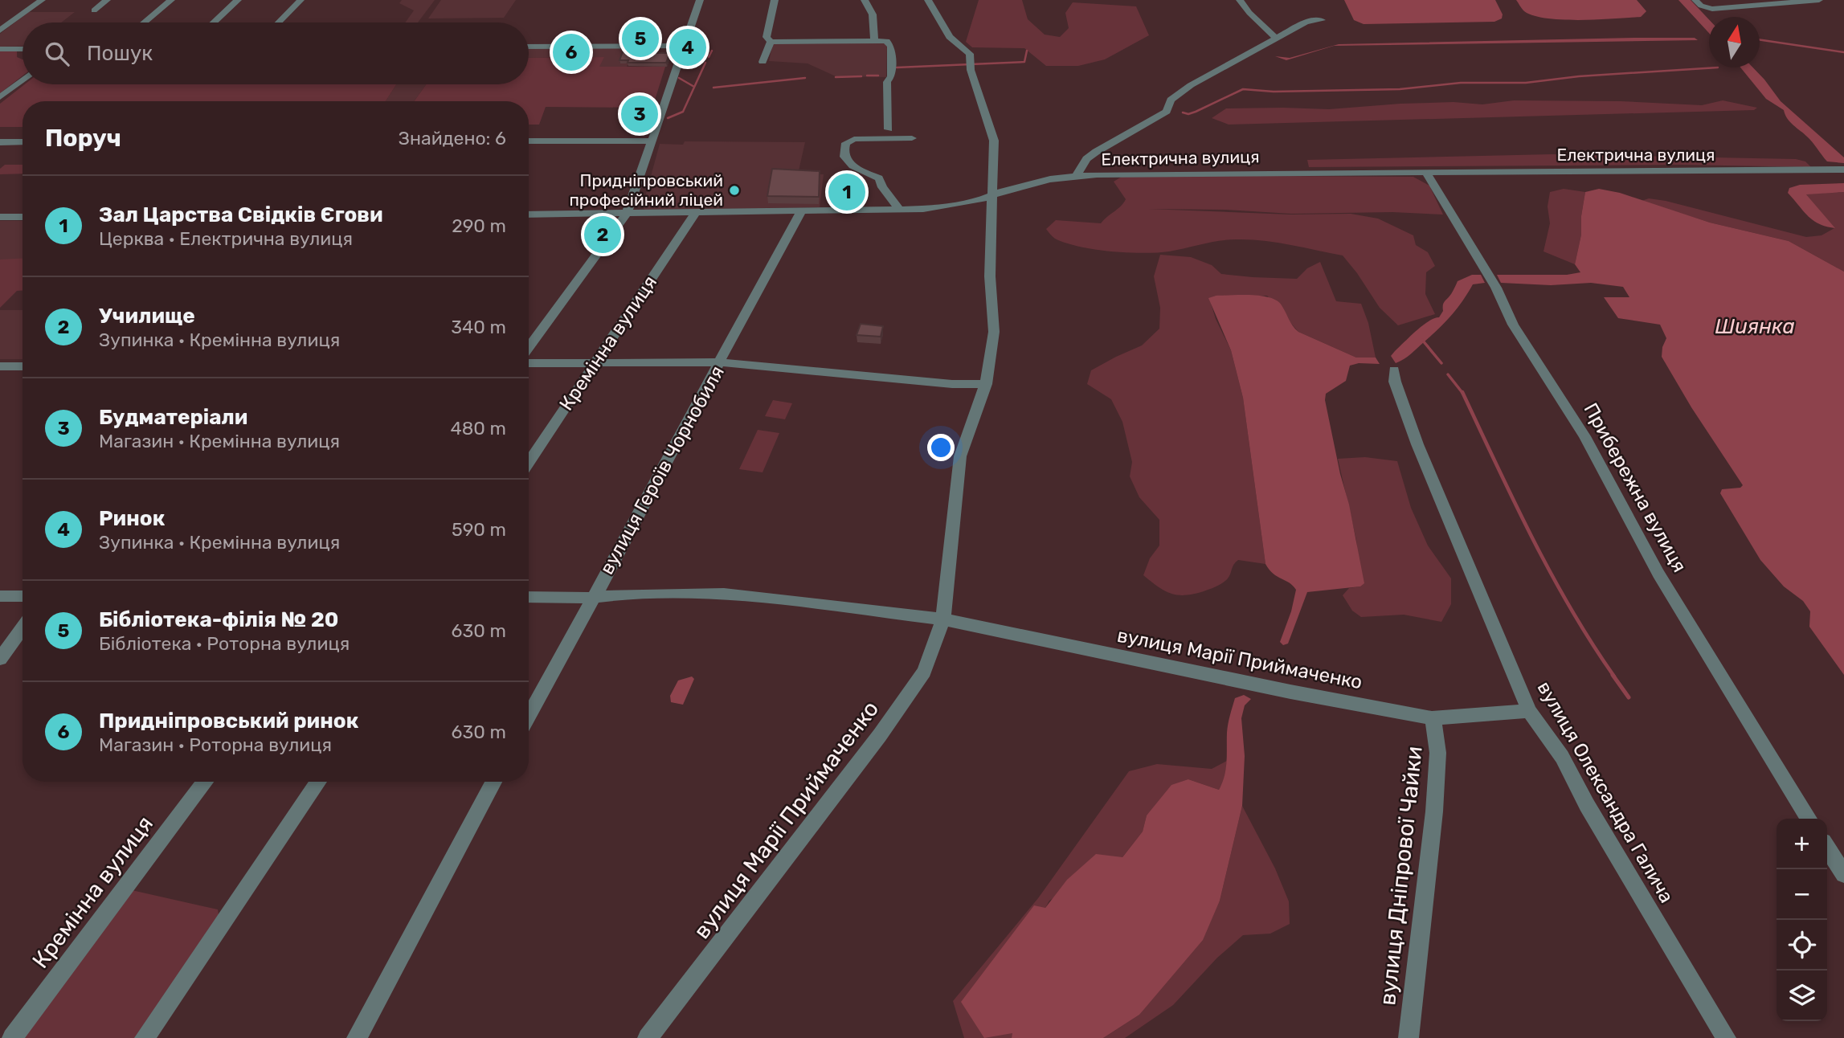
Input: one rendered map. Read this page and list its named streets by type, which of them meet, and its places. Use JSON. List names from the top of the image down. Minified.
{"streets":{"street":["Електрична вулиця","Кремінна вулиця","вулиця Героїв Чорнобиля","Прибережна вулиця","вулиця Марії Приймаченко","вулиця Олександра Галича","вулиця Дніпрової Чайки"]},"crossings":[["Електрична вулиця","Кремінна вулиця"],["Електрична вулиця","вулиця Героїв Чорнобиля"],["Електрична вулиця","Прибережна вулиця"],["Електрична вулиця","вулиця Марії Приймаченко"],["вулиця Героїв Чорнобиля","вулиця Марії Приймаченко"],["вулиця Марії Приймаченко","вулиця Олександра Галича"],["вулиця Марії Приймаченко","вулиця Дніпрової Чайки"]],"water":["Шиянка"],"places":["Придніпровський професійний ліцей"],"north":"top","page":{"pins":["5","4","6","3","1","2"],"search":"Пошук","heading":["Поруч","Знайдено: 6"],"list":[{"mark":"1","name":"Зал Царства Свідків Єгови","note":"Церква · Електрична вулиця","value":"290 m"},{"mark":"2","name":"Училище","note":"Зупинка · Кремінна вулиця","value":"340 m"},{"mark":"3","name":"Будматеріали","note":"Магазин · Кремінна вулиця","value":"480 m"},{"mark":"4","name":"Ринок","note":"Зупинка · Кремінна вулиця","value":"590 m"},{"mark":"5","name":"Бібліотека-філія № 20","note":"Бібліотека · Роторна вулиця","value":"630 m"},{"mark":"6","name":"Придніпровський ринок","note":"Магазин · Роторна вулиця","value":"630 m"}],"map_buttons":["+","−"]}}
